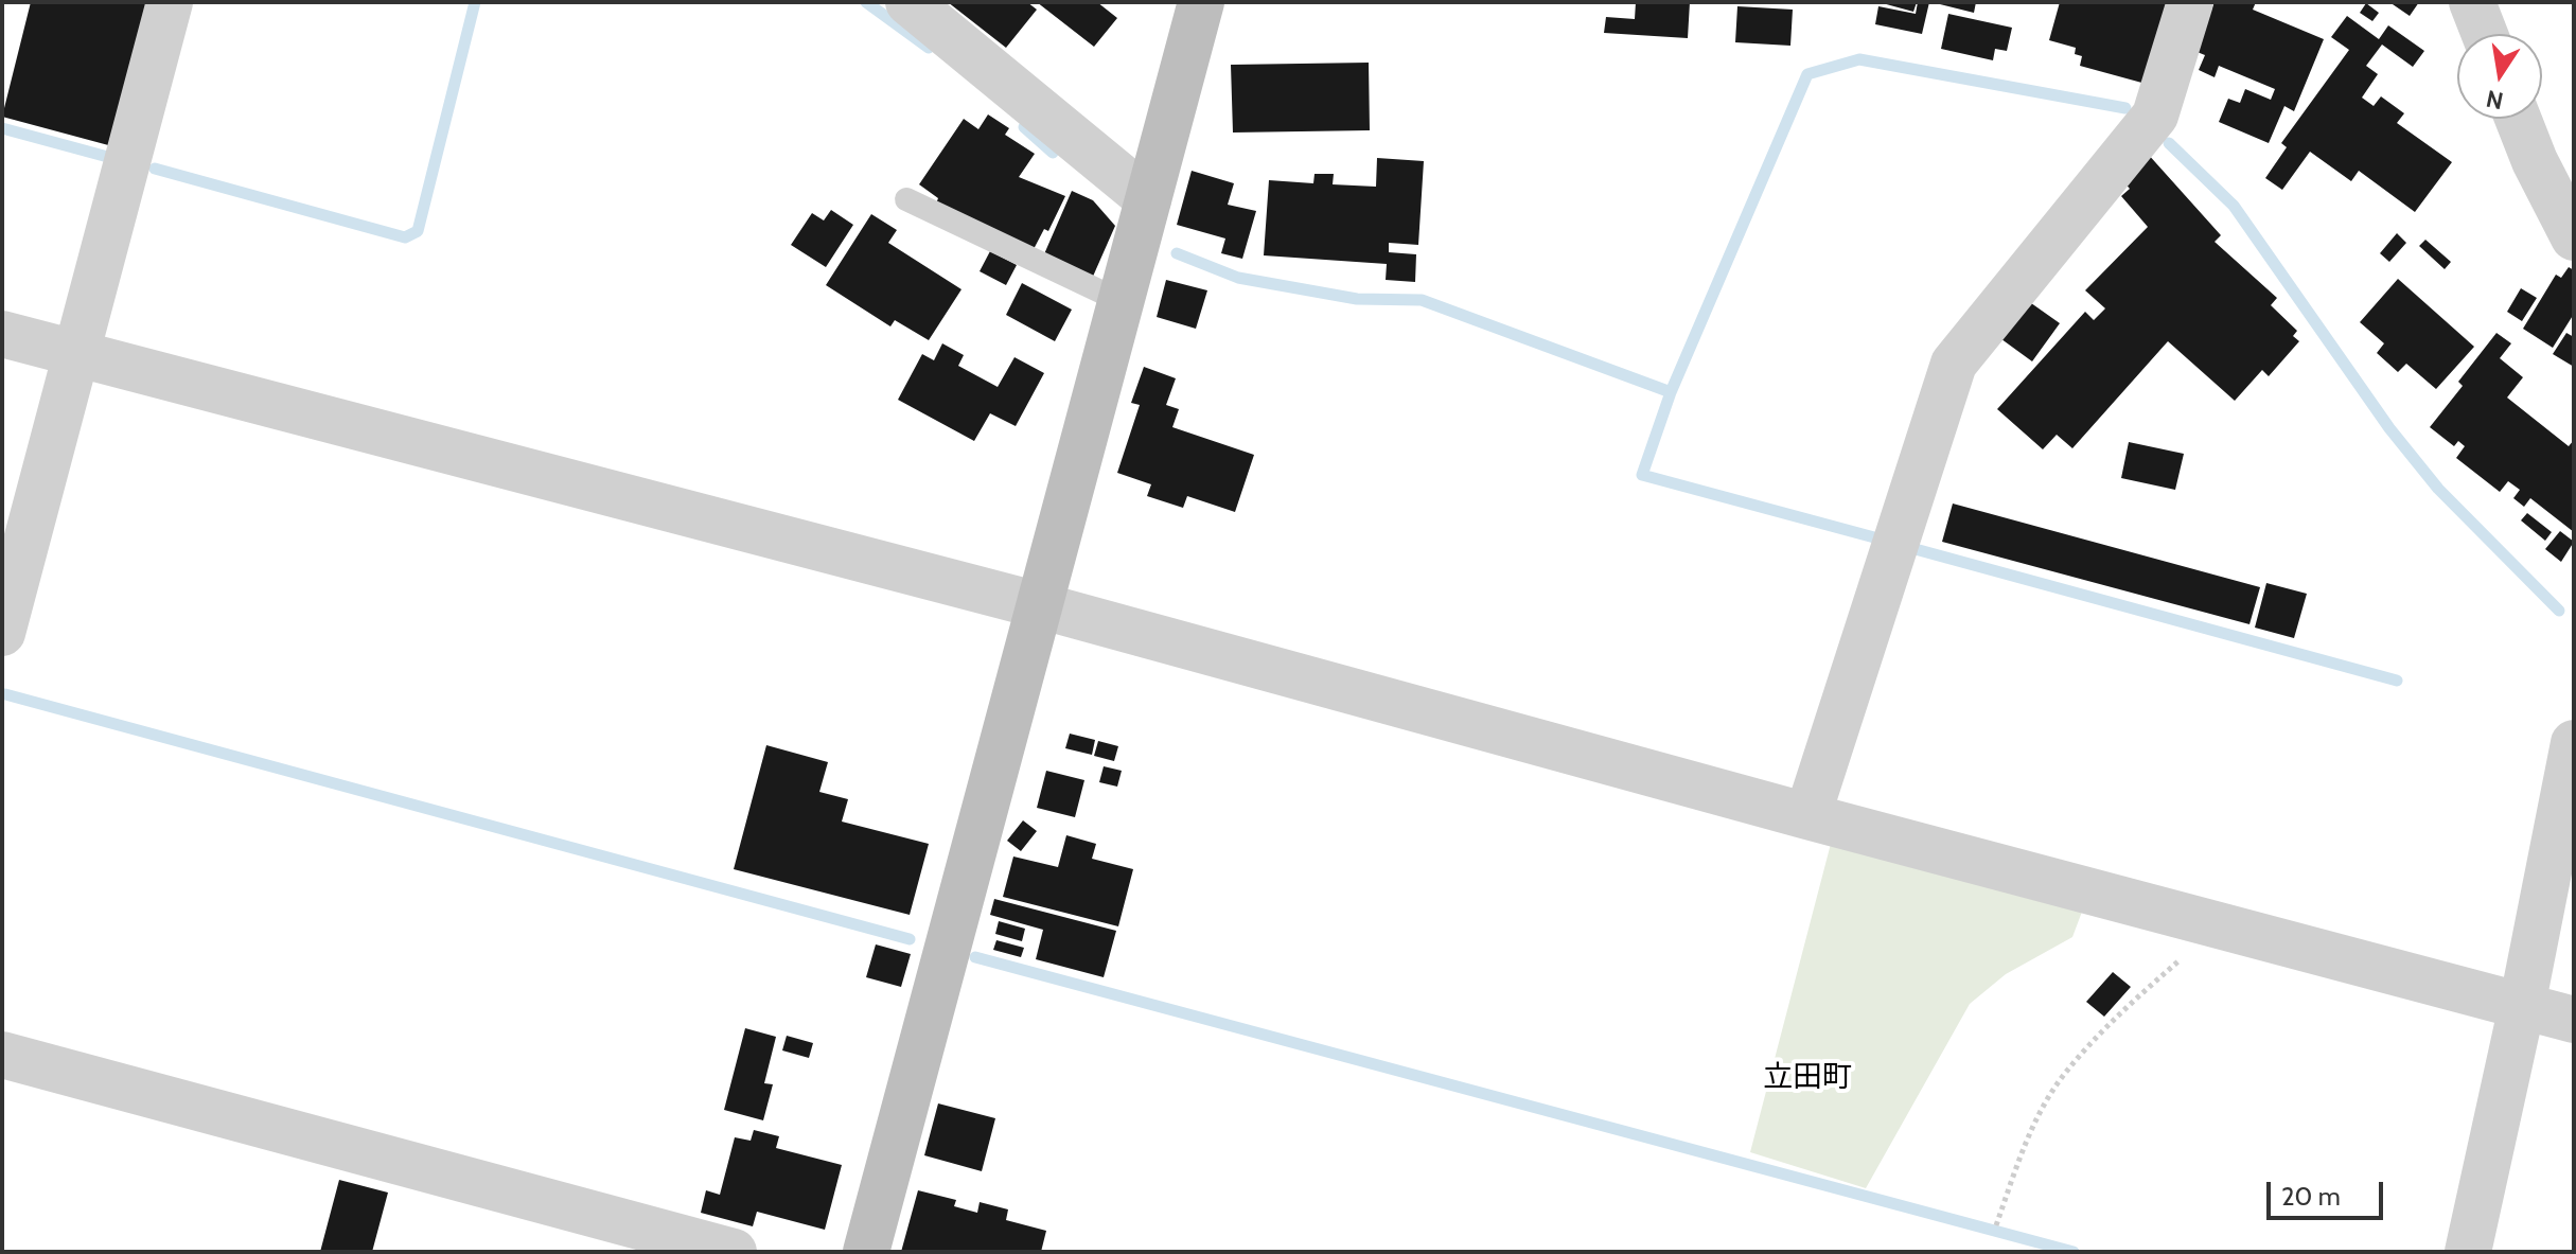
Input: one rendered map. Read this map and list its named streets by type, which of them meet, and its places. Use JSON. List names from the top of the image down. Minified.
{"districts":["立田町"],"scale_bar":"20 m","north":"bottom"}
